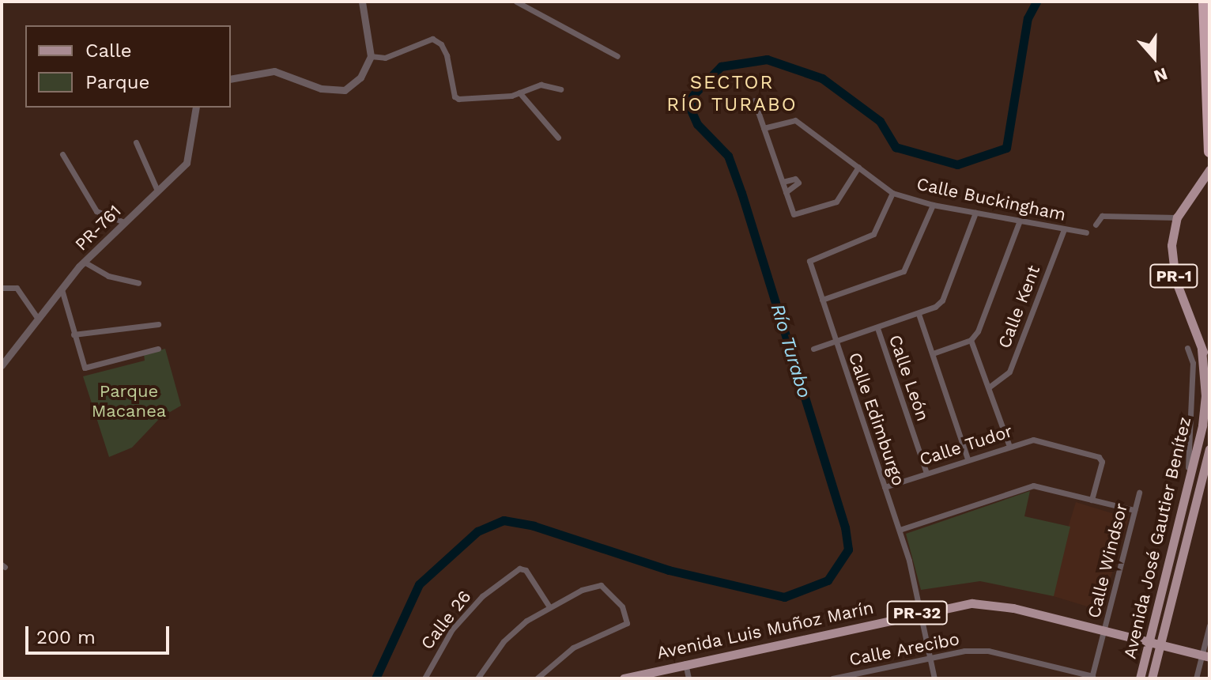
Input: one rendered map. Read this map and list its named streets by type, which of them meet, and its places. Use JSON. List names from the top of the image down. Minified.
{"streets":{"main road":["PR-1","Avenida José Gautier Benítez","PR-32","Avenida Luis Muñoz Marín"],"street":["Calle Buckingham","PR-761","Calle Kent","Calle León","Calle Edimburgo","Calle Tudor","Calle Windsor","Calle 26","Calle Arecibo"]},"crossings":[["Calle Buckingham","Calle Kent"],["Calle Buckingham","Calle Edimburgo"],["PR-1","Avenida José Gautier Benítez"],["Calle León","Calle Tudor"],["Calle Edimburgo","Calle Tudor"],["Calle Edimburgo","Avenida Luis Muñoz Marín"],["Calle Edimburgo","Calle Arecibo"],["Avenida José Gautier Benítez","Avenida Luis Muñoz Marín"],["Calle Windsor","Avenida Luis Muñoz Marín"],["Calle Windsor","Calle Arecibo"]],"districts":["SECTOR RÍO TURABO"],"water":["Río Turabo"],"parks":["Parque Macanea"],"legend":["Calle","Parque"],"scale_bar":"200 m","north":"bottom"}
